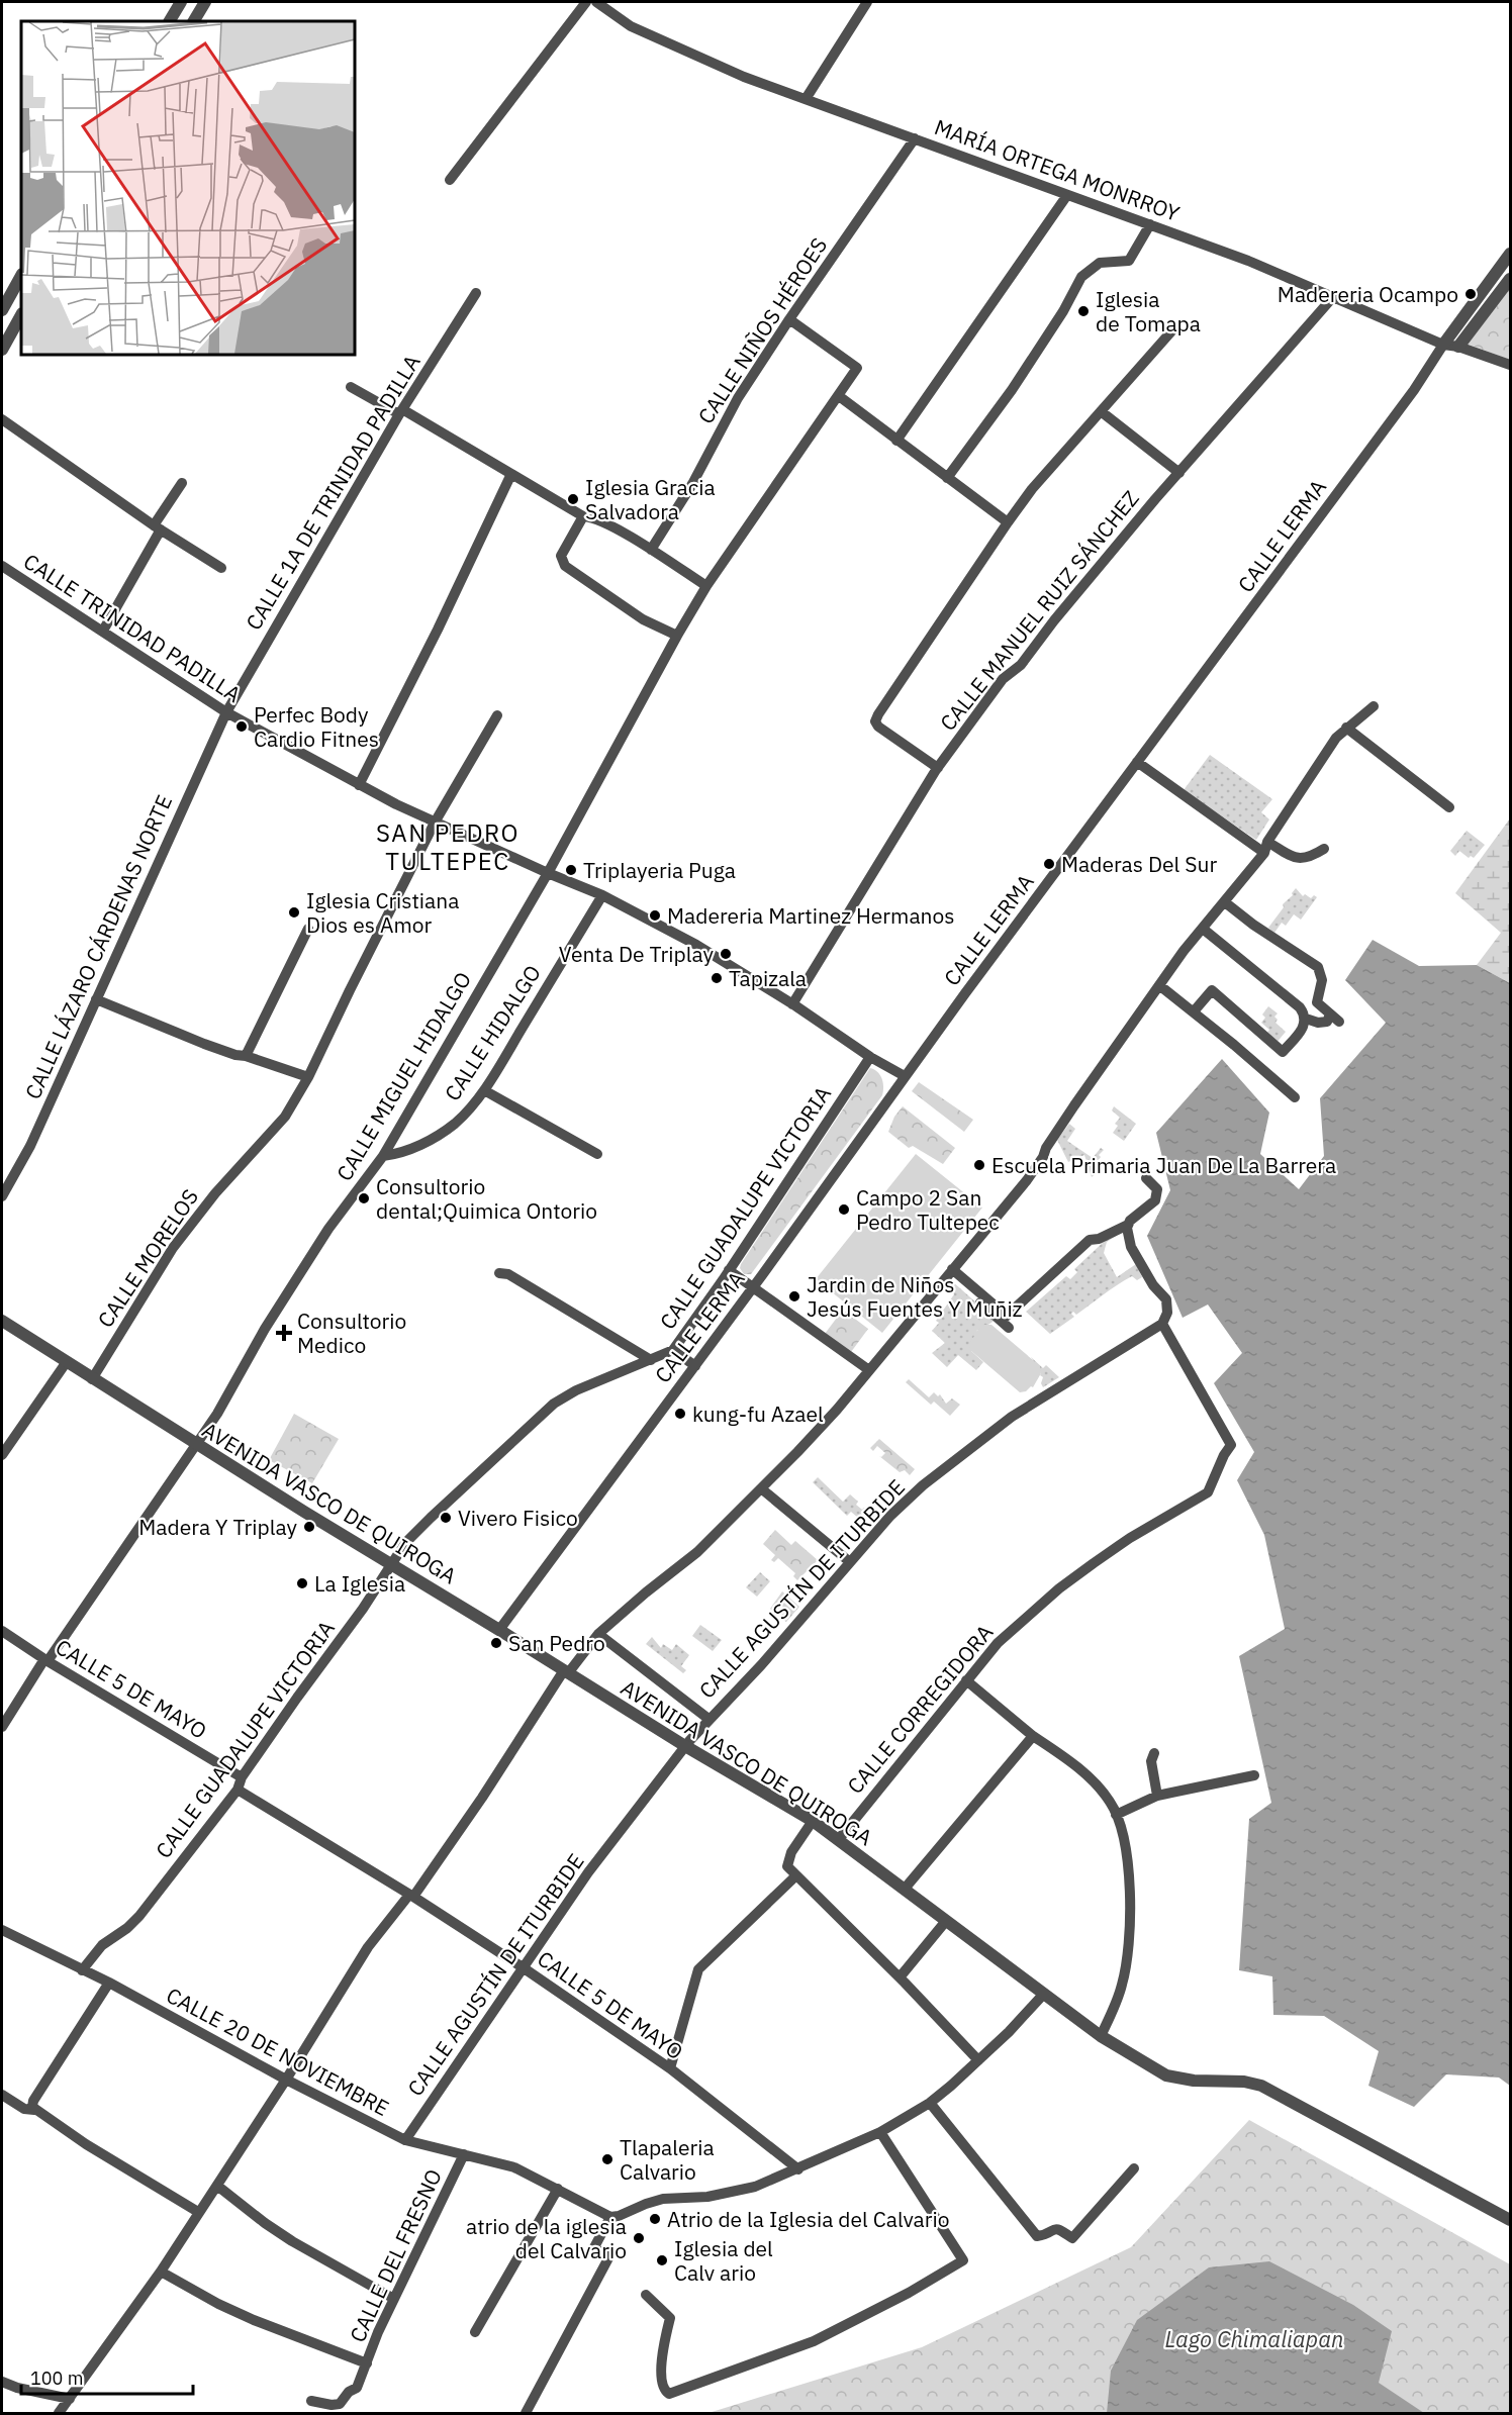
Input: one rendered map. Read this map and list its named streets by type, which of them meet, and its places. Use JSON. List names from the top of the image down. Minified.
{"streets":{"street":["MARÍA ORTEGA MONRROY","CALLE NIÑOS HÉROES","CALLE 1A DE TRINIDAD PADILLA","CALLE LERMA","CALLE MANUEL RUIZ SÁNCHEZ","CALLE TRINIDAD PADILLA","CALLE LÁZARO CÁRDENAS NORTE","CALLE HIDALGO","CALLE MIGUEL HIDALGO","CALLE GUADALUPE VICTORIA","CALLE MORELOS","AVENIDA VASCO DE QUIROGA","CALLE AGUSTÍN DE ITURBIDE","CALLE 5 DE MAYO","CALLE CORREGIDORA","CALLE 20 DE NOVIEMBRE","CALLE DEL FRESNO"]},"crossings":[["MARÍA ORTEGA MONRROY","CALLE NIÑOS HÉROES"],["MARÍA ORTEGA MONRROY","CALLE LERMA"],["MARÍA ORTEGA MONRROY","CALLE MANUEL RUIZ SÁNCHEZ"],["CALLE NIÑOS HÉROES","CALLE MIGUEL HIDALGO"],["CALLE 1A DE TRINIDAD PADILLA","CALLE TRINIDAD PADILLA"],["CALLE 1A DE TRINIDAD PADILLA","CALLE LÁZARO CÁRDENAS NORTE"],["CALLE LERMA","CALLE TRINIDAD PADILLA"],["CALLE LERMA","AVENIDA VASCO DE QUIROGA"],["CALLE MANUEL RUIZ SÁNCHEZ","CALLE TRINIDAD PADILLA"],["CALLE TRINIDAD PADILLA","CALLE LÁZARO CÁRDENAS NORTE"],["CALLE TRINIDAD PADILLA","CALLE HIDALGO"],["CALLE TRINIDAD PADILLA","CALLE MIGUEL HIDALGO"],["CALLE TRINIDAD PADILLA","CALLE GUADALUPE VICTORIA"],["CALLE TRINIDAD PADILLA","CALLE MORELOS"],["CALLE HIDALGO","CALLE MIGUEL HIDALGO"],["CALLE MIGUEL HIDALGO","AVENIDA VASCO DE QUIROGA"],["CALLE MIGUEL HIDALGO","CALLE 5 DE MAYO"],["CALLE GUADALUPE VICTORIA","AVENIDA VASCO DE QUIROGA"],["CALLE GUADALUPE VICTORIA","CALLE 5 DE MAYO"],["CALLE GUADALUPE VICTORIA","CALLE 20 DE NOVIEMBRE"],["CALLE MORELOS","AVENIDA VASCO DE QUIROGA"],["AVENIDA VASCO DE QUIROGA","CALLE AGUSTÍN DE ITURBIDE"],["AVENIDA VASCO DE QUIROGA","CALLE CORREGIDORA"],["CALLE AGUSTÍN DE ITURBIDE","CALLE 5 DE MAYO"],["CALLE AGUSTÍN DE ITURBIDE","CALLE CORREGIDORA"],["CALLE AGUSTÍN DE ITURBIDE","CALLE 20 DE NOVIEMBRE"],["CALLE 20 DE NOVIEMBRE","CALLE DEL FRESNO"]],"districts":["SAN PEDRO TULTEPEC"],"water":["Lago Chimaliapan"],"places":{"other":["Madereria Ocampo","Iglesia de Tomapa","Iglesia Gracia Salvadora","Perfec Body Cardio Fitnes","Maderas Del Sur","Triplayeria Puga","Iglesia Cristiana Dios es Amor","Madereria Martinez Hermanos","Venta De Triplay","Tapizala","Escuela Primaria Juan De La Barrera","Consultorio dental;Quimica Ontorio","Campo 2 San Pedro Tultepec","Jardin de Niños Jesús Fuentes Y Muñiz","kung-fu Azael","Vivero Fisico","Madera Y Triplay","La Iglesia","San Pedro","Tlapaleria Calvario","Atrio de la Iglesia del Calvario","atrio de la iglesia del Calvario","Iglesia del Calv ario"],"health":["Consultorio Medico"]},"scale_bar":"100 m"}
